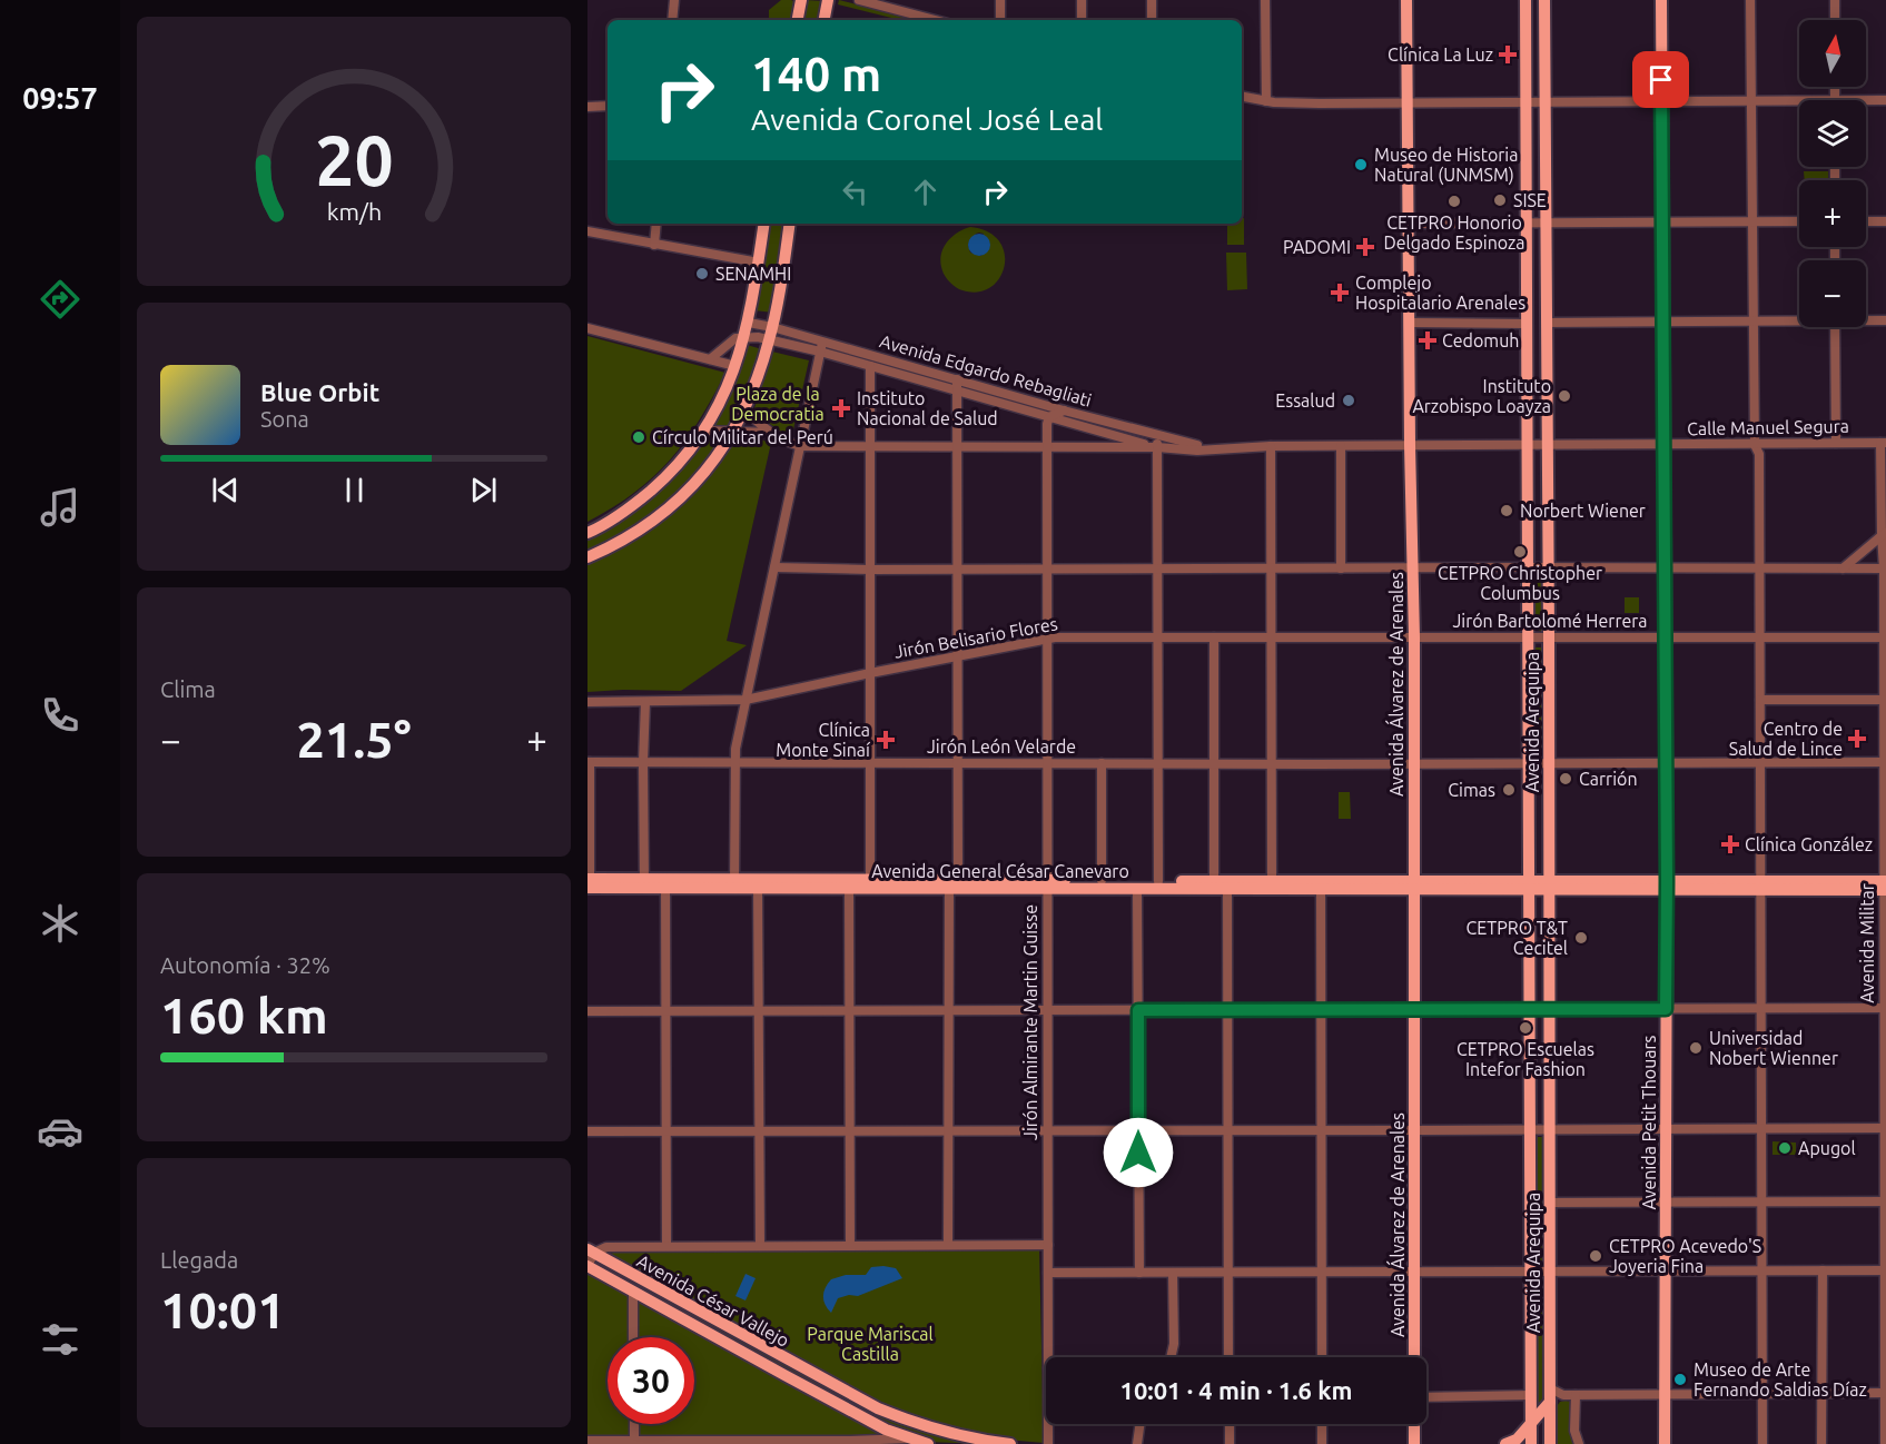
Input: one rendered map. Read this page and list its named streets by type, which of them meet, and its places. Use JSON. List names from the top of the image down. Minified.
{"streets":{"main road":["Avenida Álvarez de Arenales","Avenida Arequipa","Avenida General César Canevaro","Avenida Petit Thouars","Avenida César Vallejo"],"street":["Avenida Edgardo Rebagliati","Calle Manuel Segura","Jirón Bartolomé Herrera","Jirón Belisario Flores","Jirón León Velarde","Avenida Militar","Jirón Almirante Martin Guisse"]},"crossings":[["Avenida Edgardo Rebagliati","Calle Manuel Segura"],["Avenida Edgardo Rebagliati","Jirón Almirante Martin Guisse"],["Calle Manuel Segura","Avenida Álvarez de Arenales"],["Calle Manuel Segura","Avenida Arequipa"],["Calle Manuel Segura","Avenida Militar"],["Calle Manuel Segura","Avenida Petit Thouars"],["Jirón Bartolomé Herrera","Jirón Belisario Flores"],["Jirón Bartolomé Herrera","Avenida Álvarez de Arenales"],["Jirón Bartolomé Herrera","Avenida Arequipa"],["Jirón Bartolomé Herrera","Avenida Militar"],["Jirón Bartolomé Herrera","Avenida Petit Thouars"],["Jirón Belisario Flores","Avenida Álvarez de Arenales"],["Jirón Belisario Flores","Jirón Almirante Martin Guisse"],["Avenida Álvarez de Arenales","Jirón León Velarde"],["Avenida Álvarez de Arenales","Avenida General César Canevaro"],["Avenida Arequipa","Jirón León Velarde"],["Jirón León Velarde","Avenida Militar"],["Jirón León Velarde","Jirón Almirante Martin Guisse"],["Jirón León Velarde","Avenida Petit Thouars"],["Avenida General César Canevaro","Jirón Almirante Martin Guisse"]],"parks":["Plaza de la Democratia","Parque Mariscal Castilla"],"places":{"health":["Clínica La Luz","PADOMI","Complejo Hospitalario Arenales","Cedomuh","Instituto Nacional de Salud","Centro de Salud de Lince","Clínica Monte Sinaí","Clínica González"],"other":["Museo de Historia Natural (UNMSM)","SISE","CETPRO Honorio Delgado Espinoza","SENAMHI","Instituto Arzobispo Loayza","Essalud","Círculo Militar del Perú","Norbert Wiener","CETPRO Christopher Columbus","Carrión","Cimas","CETPRO T&T Cecitel","CETPRO Escuelas Intefor Fashion","Universidad Nobert Wienner","Apugol","CETPRO Acevedo'S Joyeria Fina","Museo de Arte Fernando Saldias Díaz"]},"north":"top","page":{"tabs":"09:57","map_buttons":["+","−"],"turn":["140 m","Avenida Coronel José Leal"],"song":["Blue Orbit","Sona"],"tile":["Clima",["Autonomía · 32%","160 km"],["Llegada","10:01"]],"heat":["−","21.5°","+"],"limit":"30","trip":"10:01 · 4 min · 1.6 km","gauge":["20","km/h"]}}
